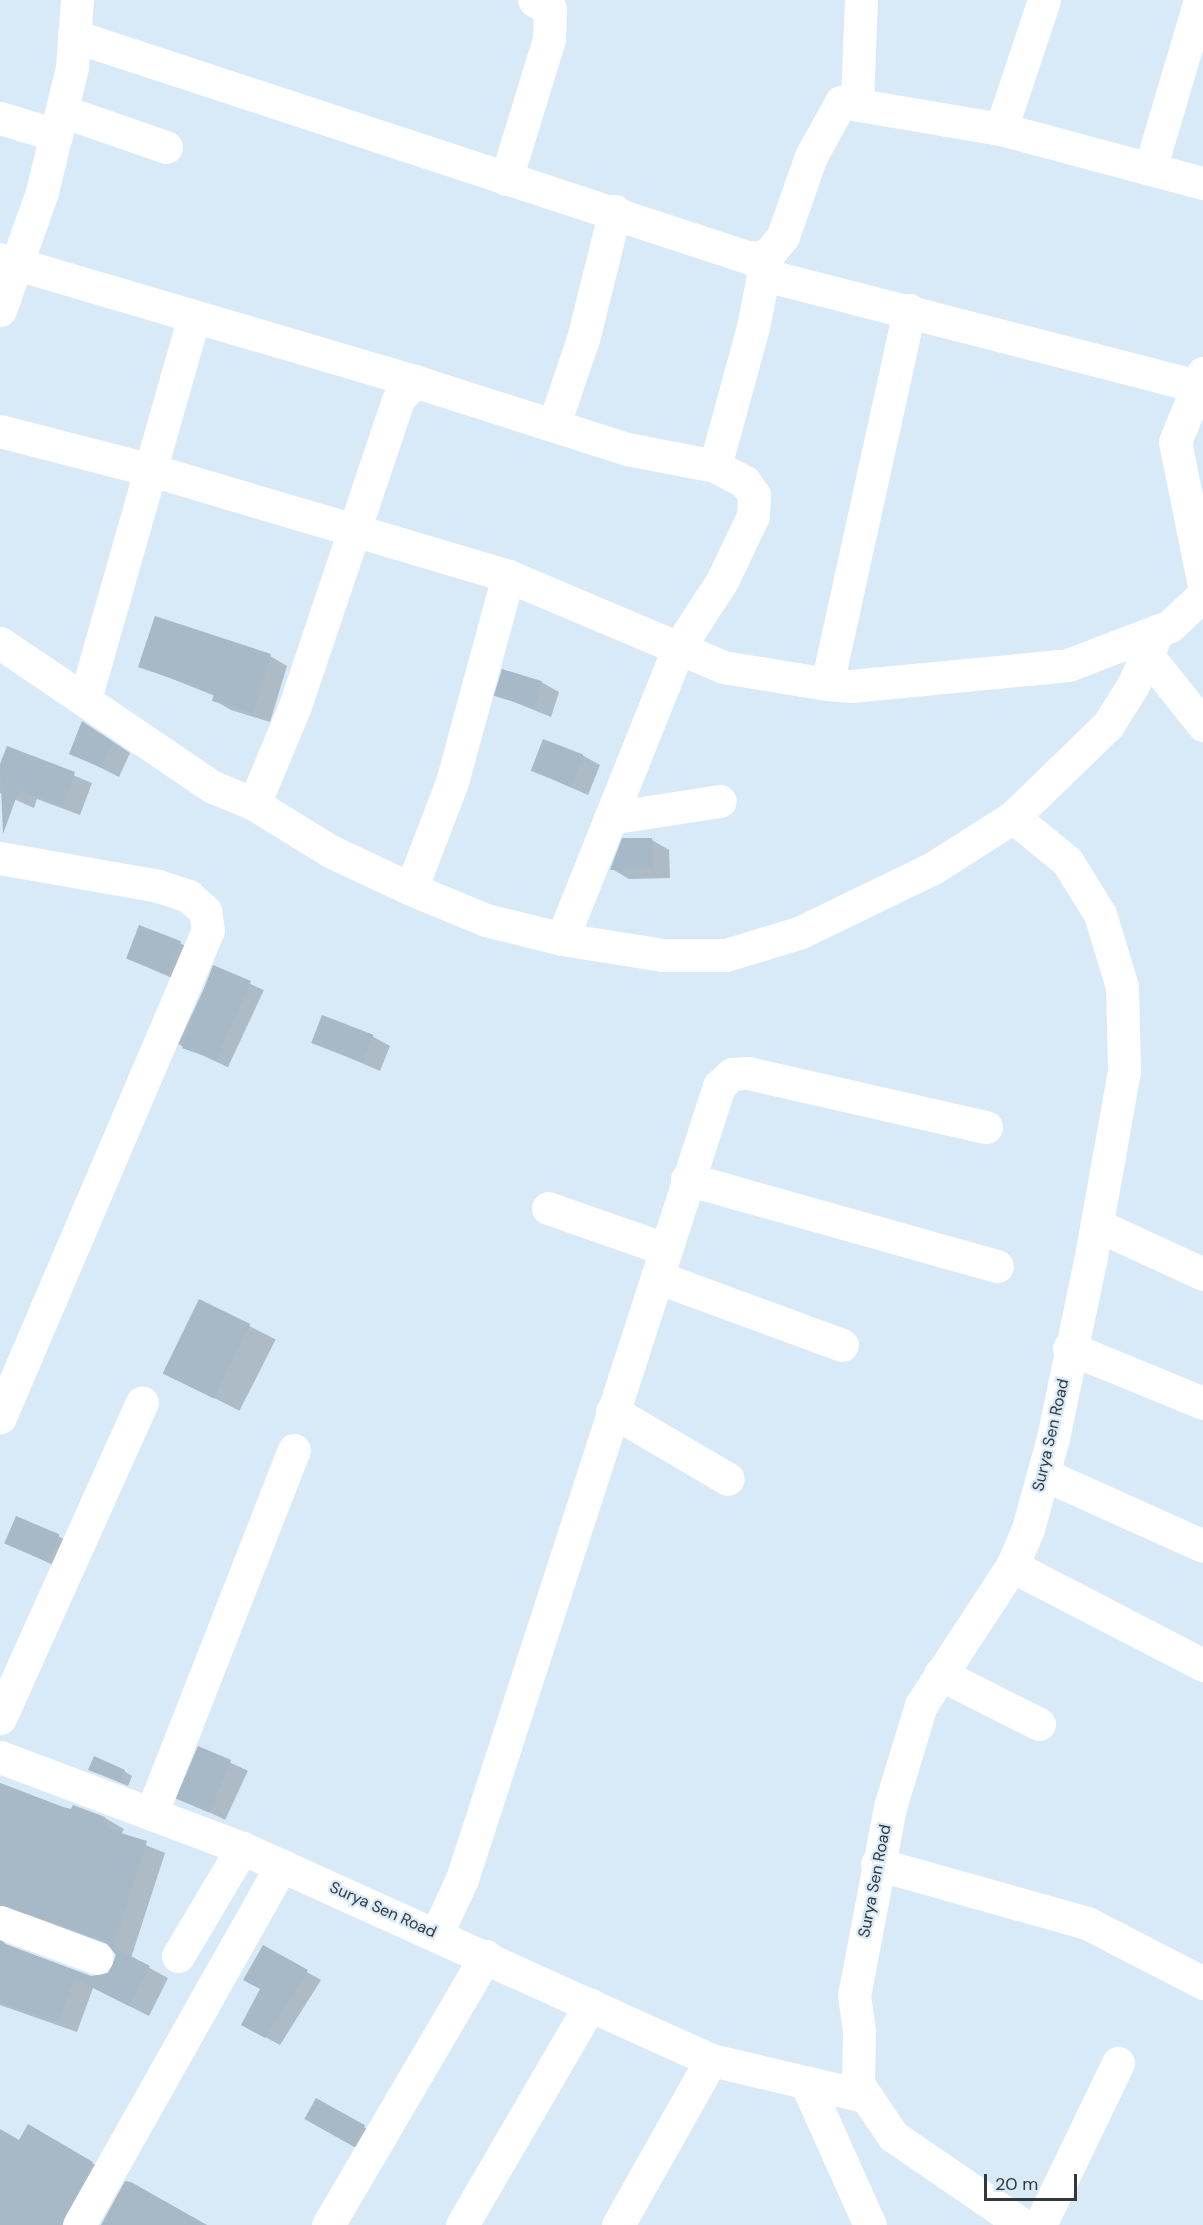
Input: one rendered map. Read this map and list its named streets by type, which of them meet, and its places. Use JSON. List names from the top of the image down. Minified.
{"streets":{"street":["Surya Sen Road"]},"scale_bar":"20 m"}
